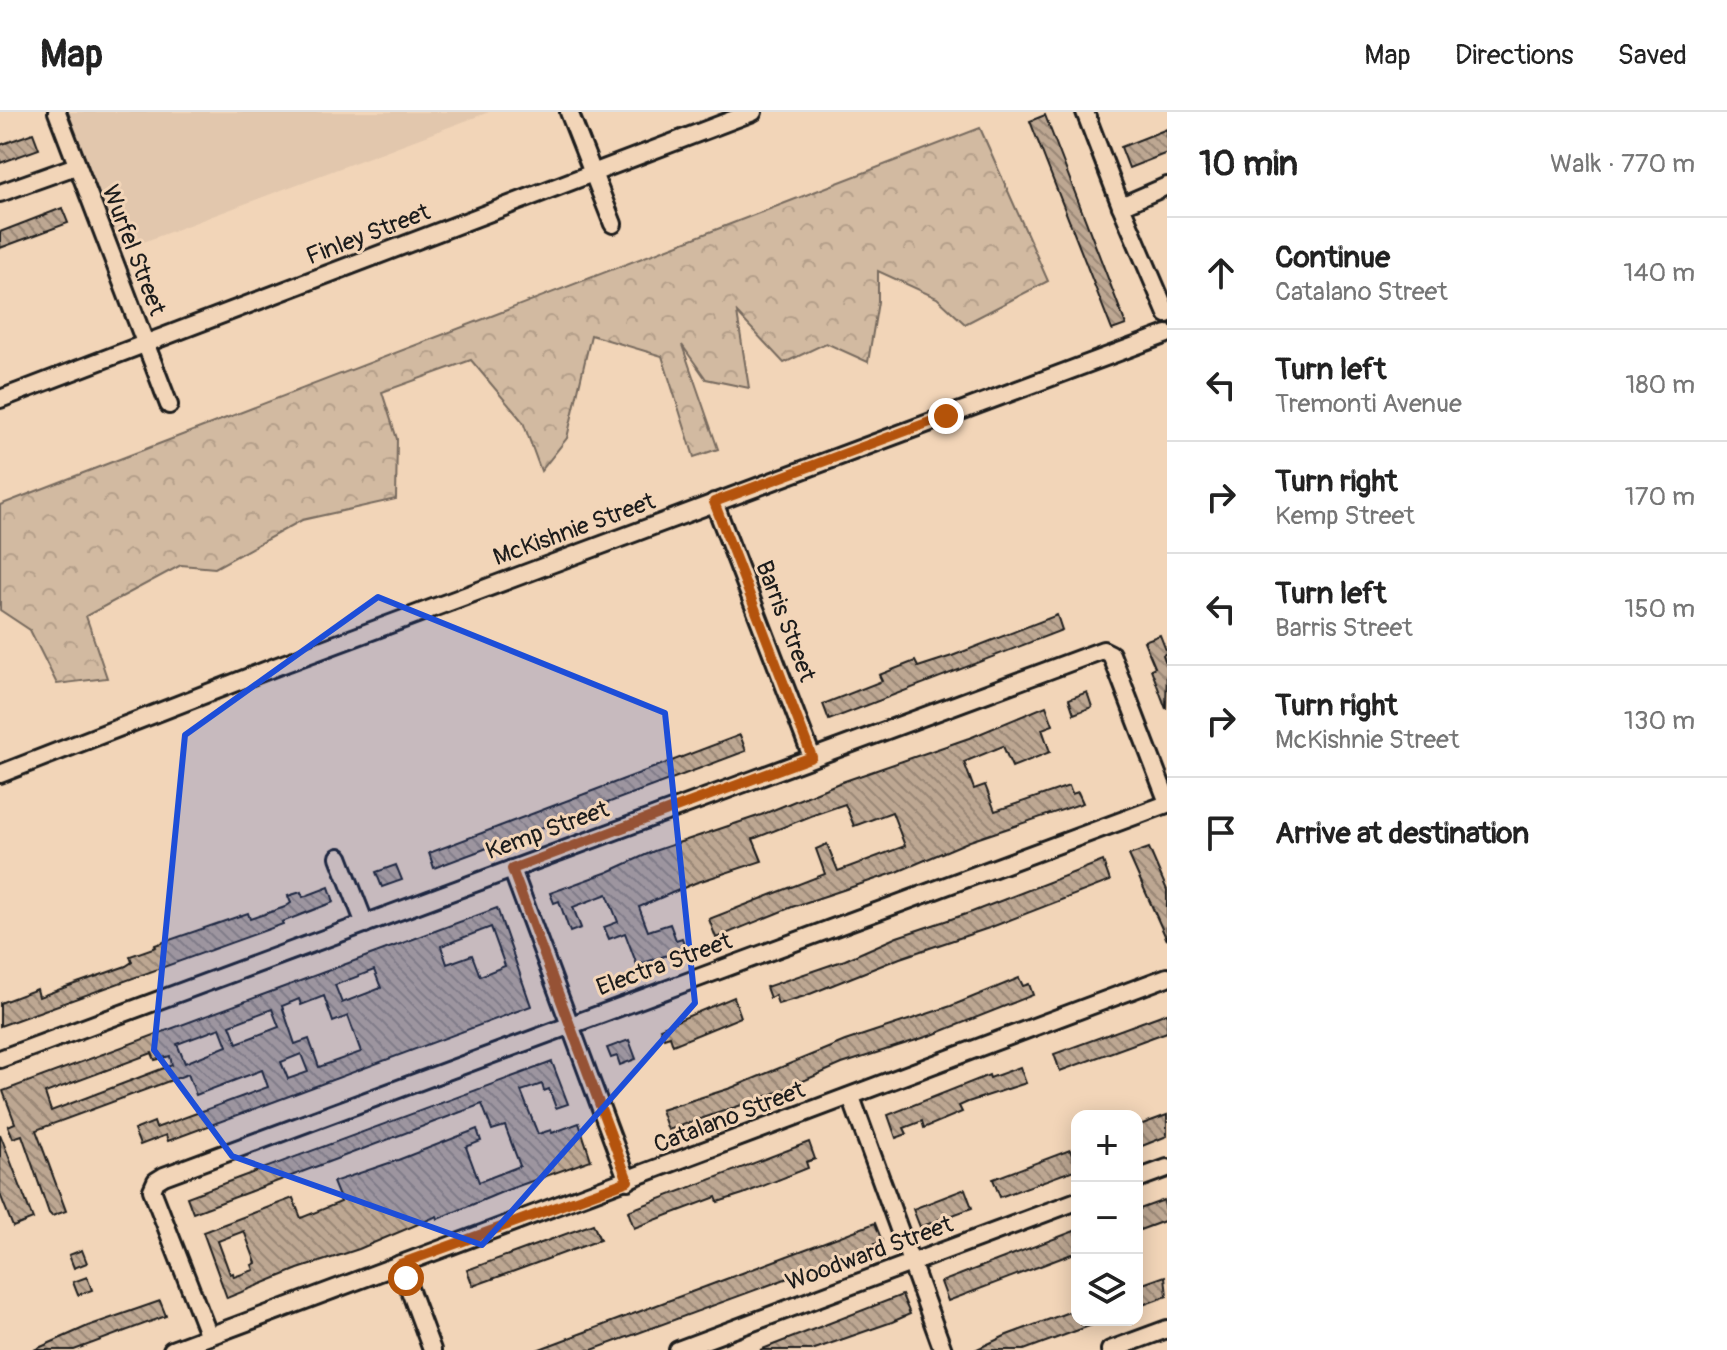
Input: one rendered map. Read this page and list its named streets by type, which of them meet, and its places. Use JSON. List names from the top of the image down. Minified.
{"streets":{"street":["Finley Street","Wurfel Street","McKishnie Street","Barris Street","Kemp Street","Electra Street","Catalano Street","Woodward Street"]},"crossings":[["Finley Street","Wurfel Street"],["McKishnie Street","Barris Street"],["Barris Street","Kemp Street"],["Kemp Street","Electra Street"],["Electra Street","Catalano Street"]],"page":{"header":"Map","nav":["Map","Directions","Saved"],"heading":["10 min","Walk · 770 m"],"list":[["Continue","Catalano Street","140 m"],["Turn left","Tremonti Avenue","180 m"],["Turn right","Kemp Street","170 m"],["Turn left","Barris Street","150 m"],["Turn right","McKishnie Street","130 m"],"Arrive at destination"],"map_buttons":["+","−"]}}
